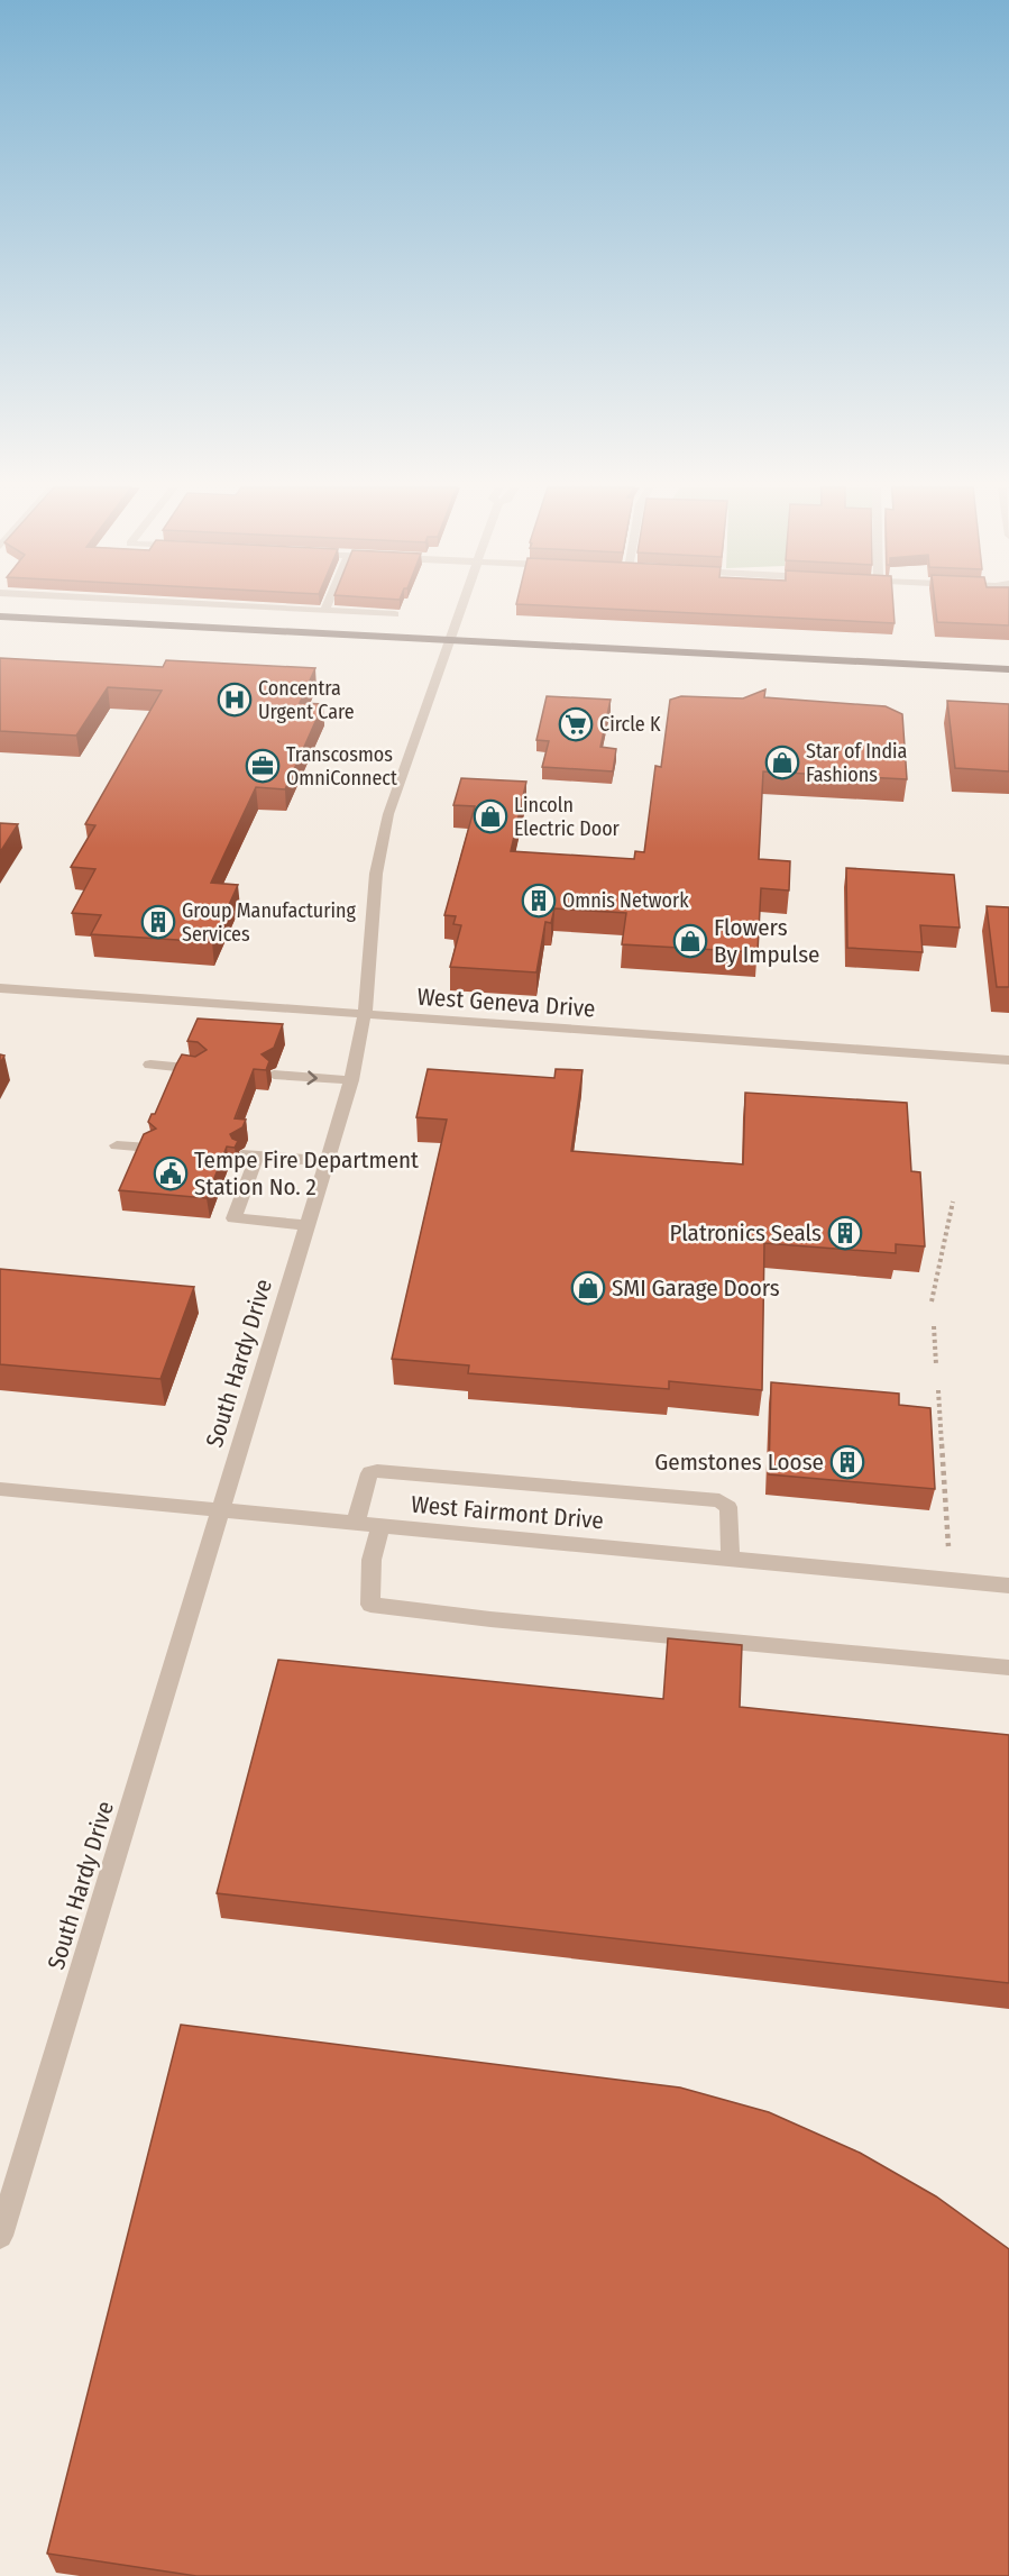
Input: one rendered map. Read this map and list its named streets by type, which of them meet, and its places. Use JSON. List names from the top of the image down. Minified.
{"streets":{"street":["West Geneva Drive","South Hardy Drive","West Fairmont Drive"]},"crossings":[["West Geneva Drive","South Hardy Drive"],["South Hardy Drive","West Fairmont Drive"]],"places":{"hospital":["Concentra Urgent Care"],"supermarket":["Circle K"],"shop":["Star of India Fashions","Lincoln Electric Door","Flowers By Impulse","SMI Garage Doors"],"office":["Transcosmos OmniConnect"],"building":["Omnis Network","Group Manufacturing Services","Platronics Seals","Gemstones Loose"],"public building":["Tempe Fire Department Station No. 2"]}}
